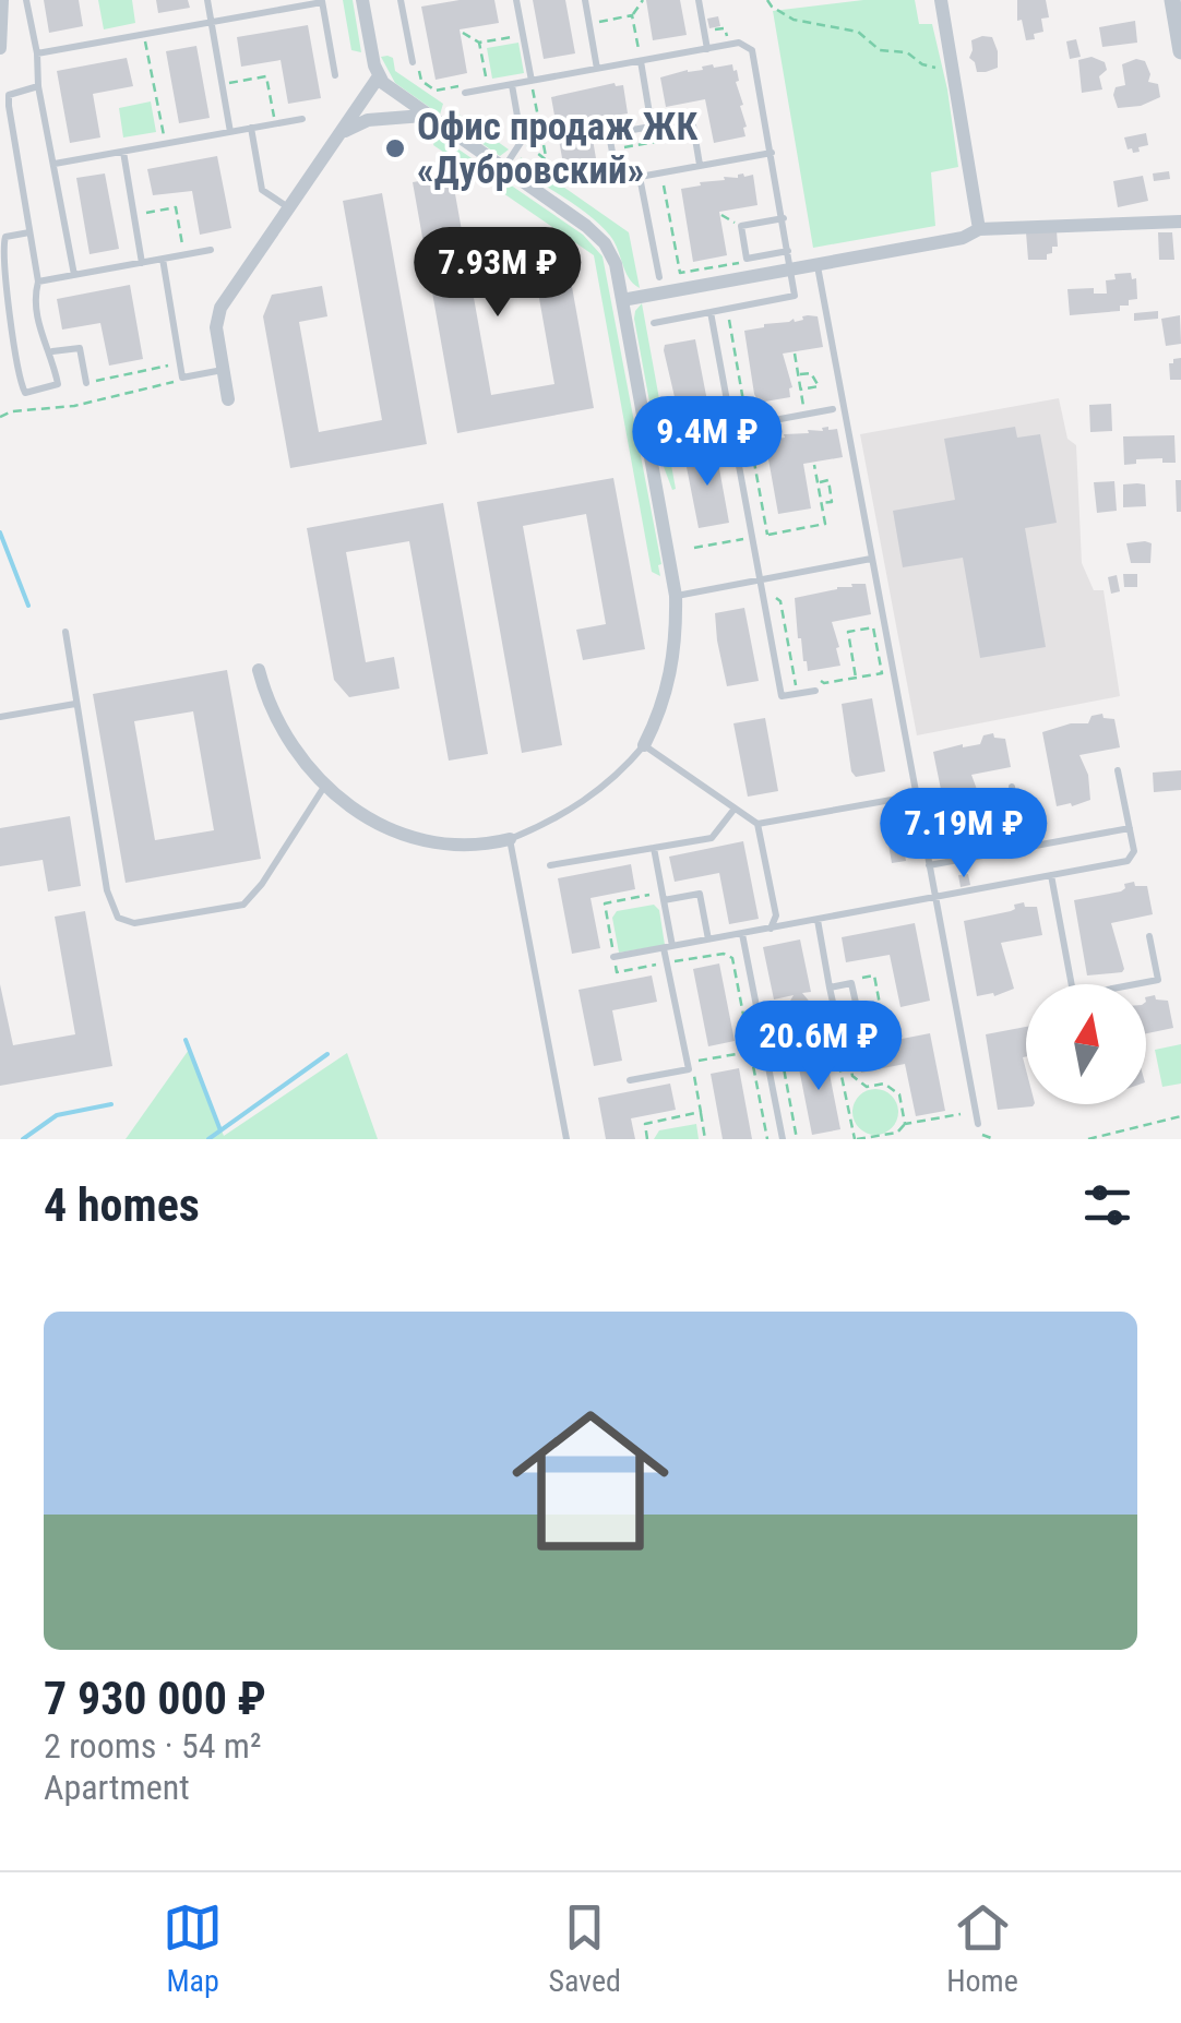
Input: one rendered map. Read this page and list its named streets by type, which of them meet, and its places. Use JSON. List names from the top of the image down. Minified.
{"places":["Офис продаж ЖК «Дубровский»"],"north":"top","page":{"price":["7.93M ₽","9.4M ₽","7.19M ₽","20.6M ₽"],"heading":"4 homes","list":[{"name":"7 930 000 ₽","note":"2 rooms · 54 m² · Apartment"}],"tabs":["Map","Saved","Home"]}}
